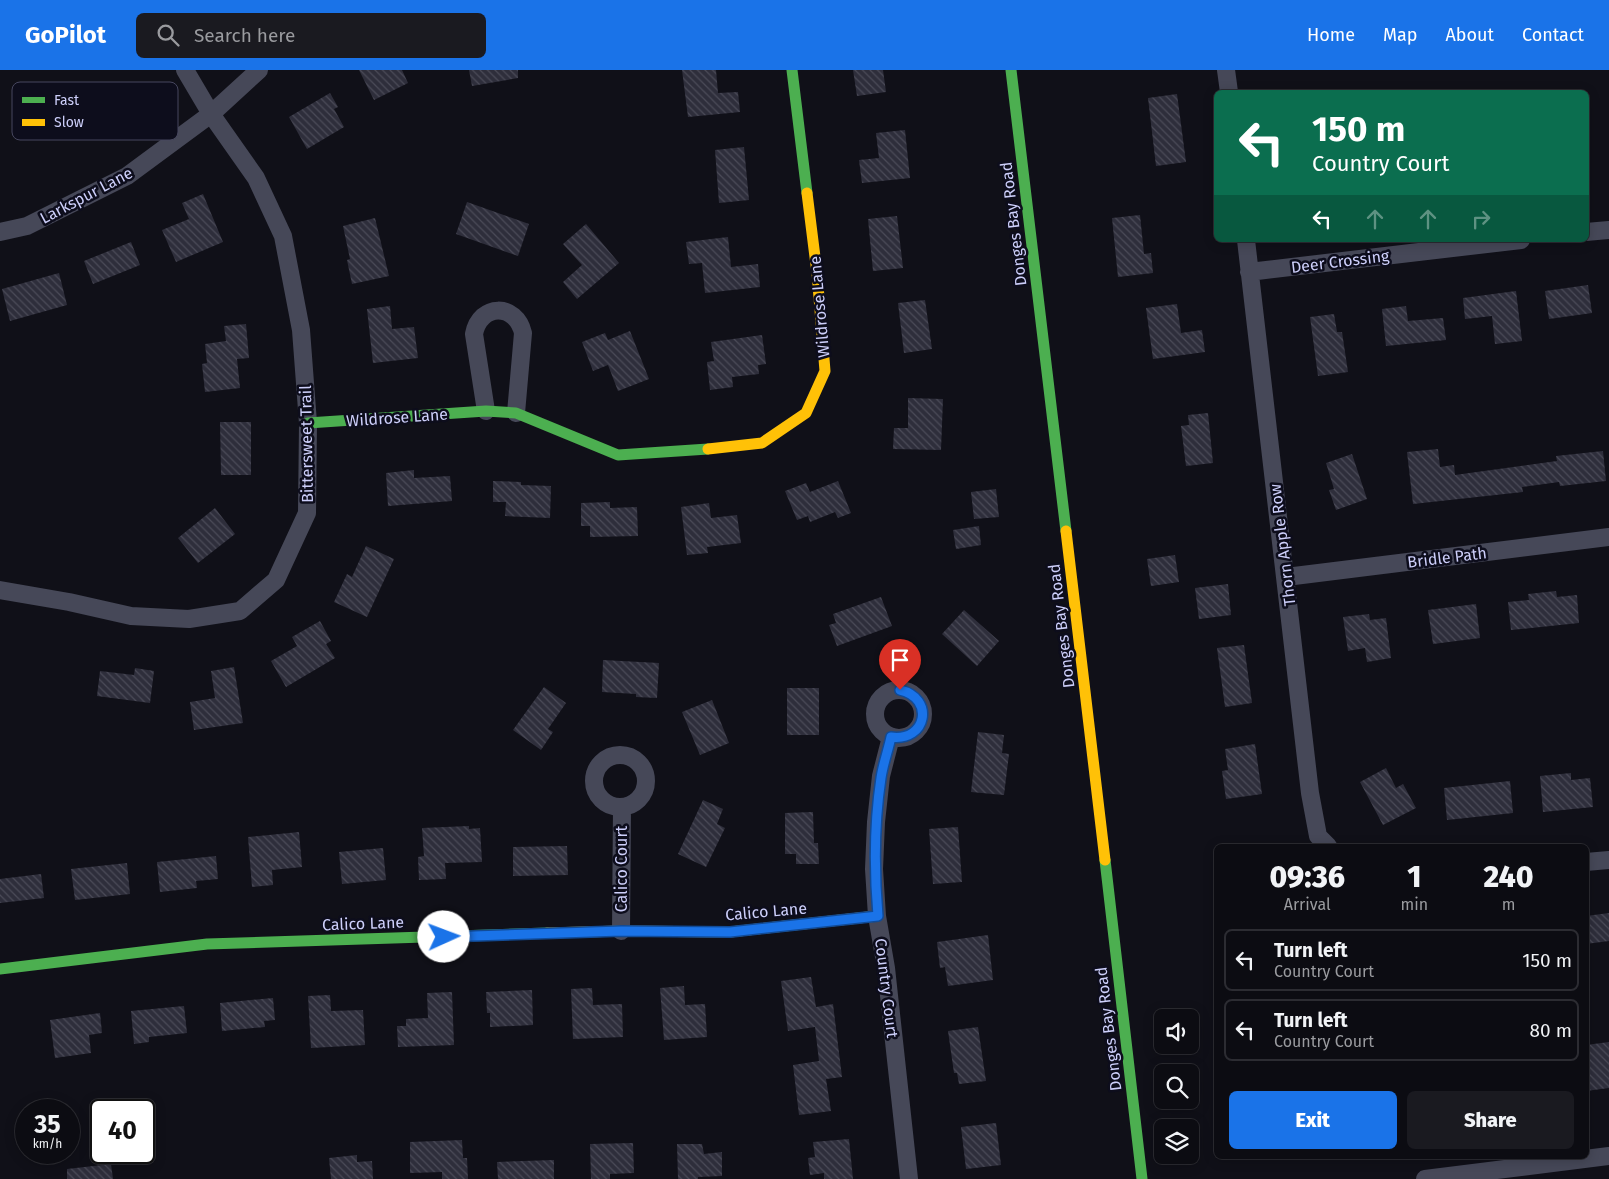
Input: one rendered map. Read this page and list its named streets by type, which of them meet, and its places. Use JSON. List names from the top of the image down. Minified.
{"streets":{"street":["Larkspur Lane","Donges Bay Road","Deer Crossing","Wildrose Lane","Bittersweet Trail","Thorn Apple Row","Bridle Path","Calico Court","Calico Lane","Country Court"]},"crossings":[["Larkspur Lane","Bittersweet Trail"],["Deer Crossing","Thorn Apple Row"],["Wildrose Lane","Bittersweet Trail"],["Thorn Apple Row","Bridle Path"],["Calico Court","Calico Lane"],["Calico Lane","Country Court"]],"legend":["Fast","Slow"],"page":{"header":"GoPilot","search":"Search here","nav":["Home","Map","About","Contact"],"turn":["150 m","Country Court"],"eta":["09:36","Arrival","1","min","240","m"],"list":[{"name":"Turn left","note":"Country Court","value":"150 m"},{"name":"Turn left","note":"Country Court","value":"80 m"}],"buttons":["Exit","Share"],"speed":"35 km/h","limit":"40"}}
